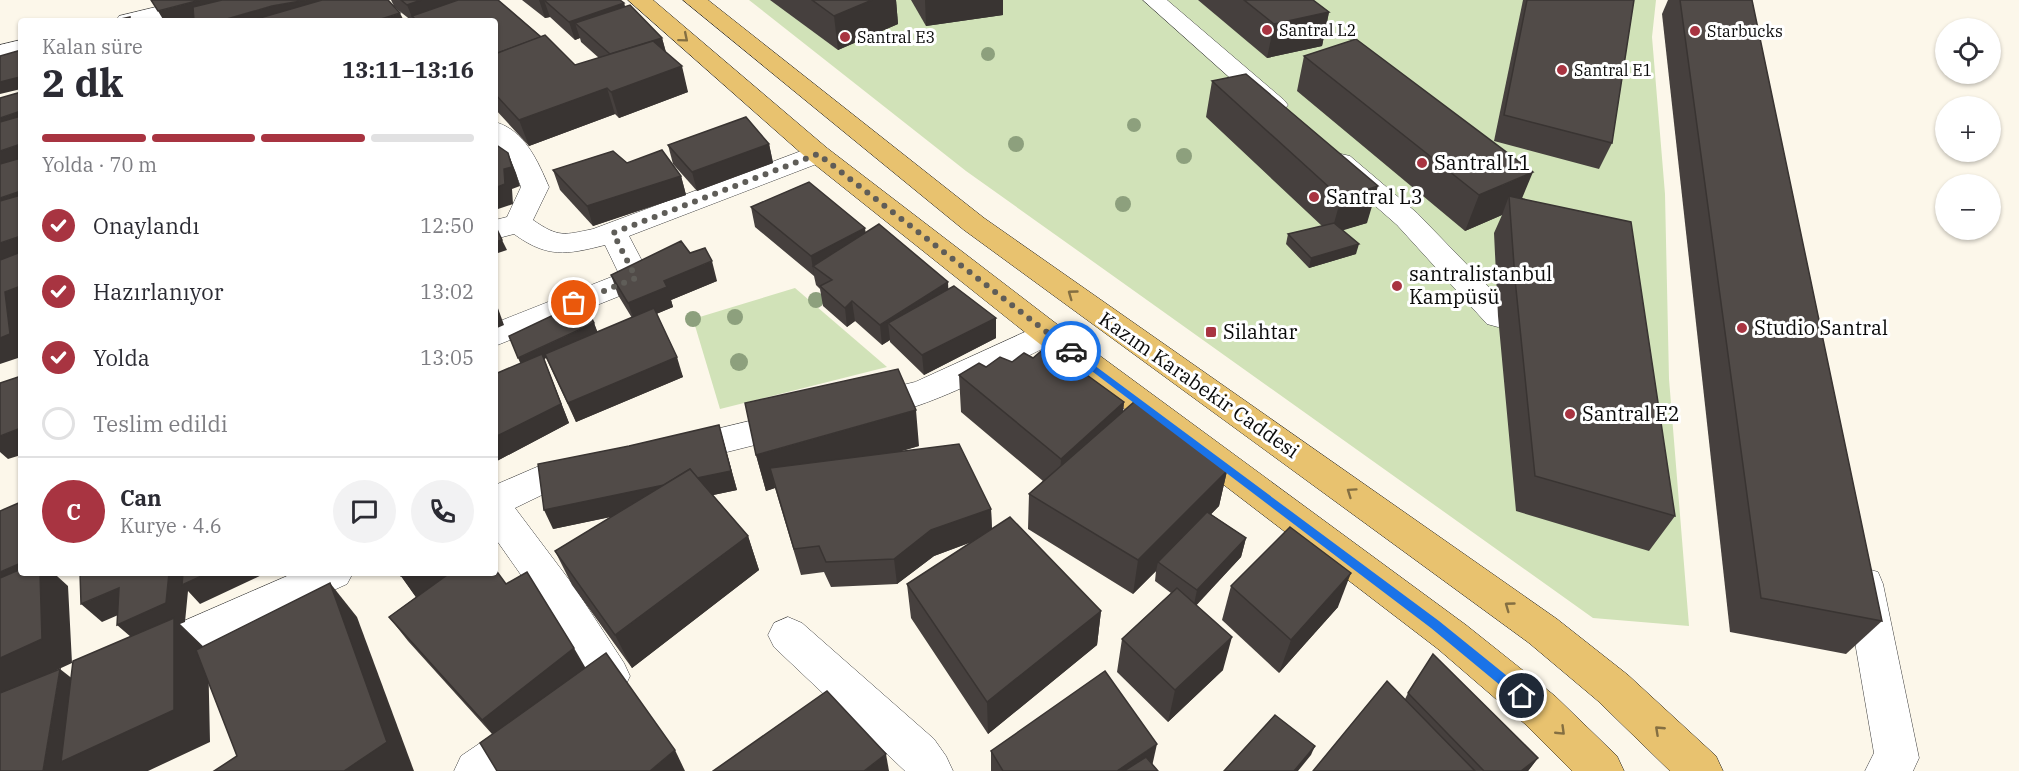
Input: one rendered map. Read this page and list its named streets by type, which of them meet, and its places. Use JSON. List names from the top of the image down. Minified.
{"streets":{"main road":["Kazım Karabekir Caddesi"]},"places":{"other":["Santral L2","Starbucks","Santral E3","Santral E1","Santral L1","Santral L3","santralistanbul Kampüsü","Studio Santral","Santral E2"],"transit":["Silahtar"]},"page":{"map_buttons":["+","−"],"heading":["2 dk","Kalan süre","13:11–13:16"],"panel":["Can","Kurye · 4.6"],"bar":"Yolda · 70 m","list":[["Onaylandı","12:50"],["Hazırlanıyor","13:02"],["Yolda","13:05"],"Teslim edildi"],"round":"C"}}
